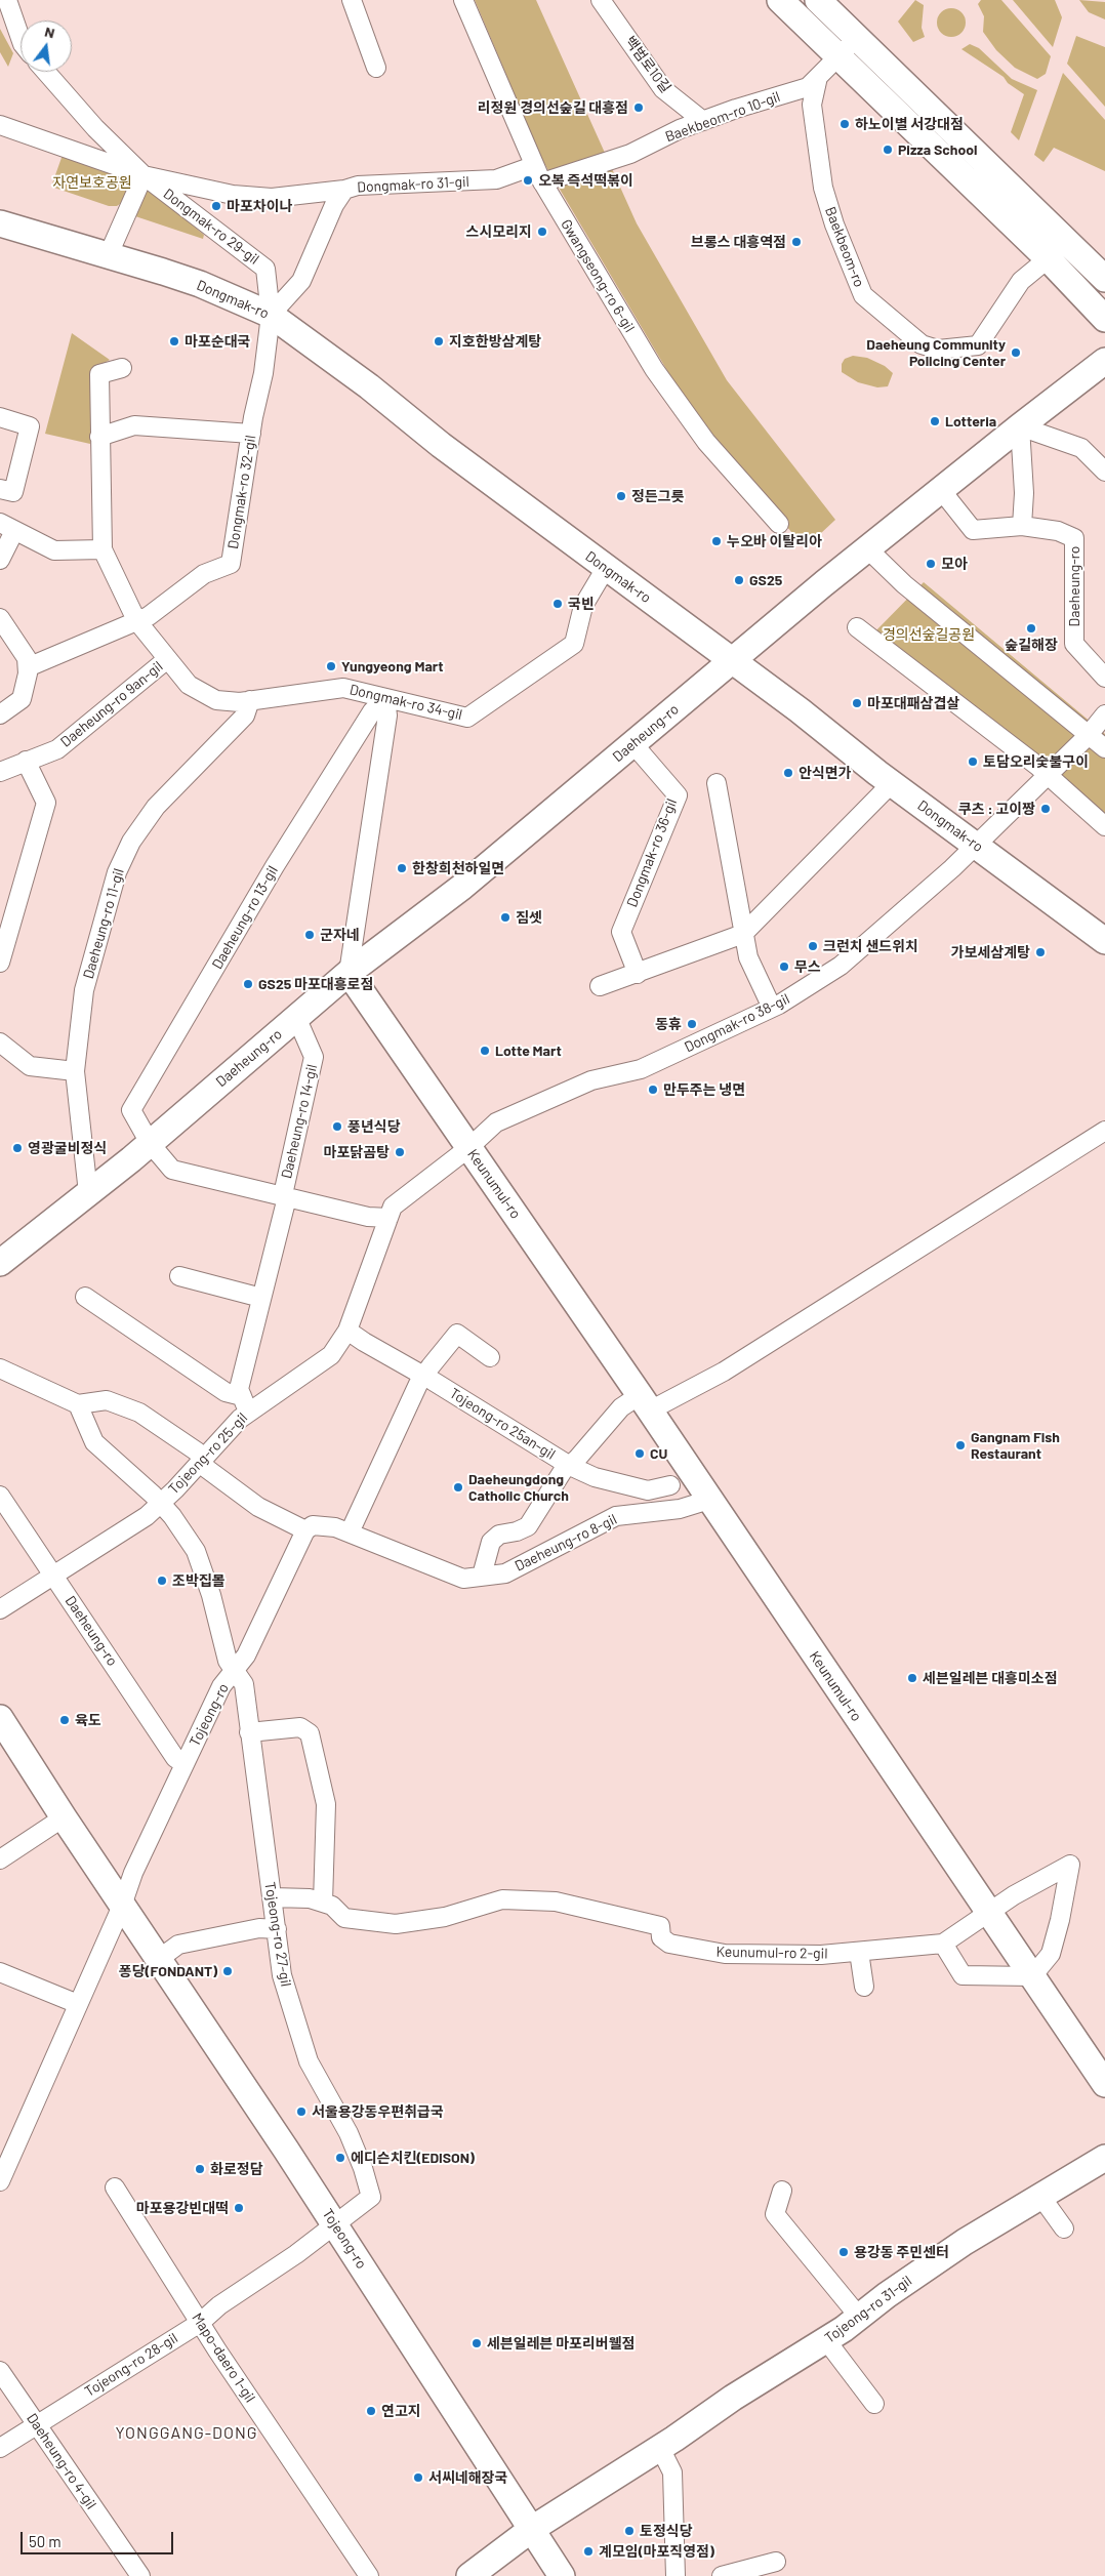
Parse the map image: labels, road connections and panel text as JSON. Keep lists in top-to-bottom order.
{
  "streets": {
    "main road": [
      "Dongmak-ro",
      "Daeheung-ro",
      "Keunumul-ro",
      "Tojeong-ro",
      "Tojeong-ro 31-gil"
    ],
    "street": [
      "백범로10길",
      "Baekbeom-ro 10-gil",
      "Dongmak-ro 31-gil",
      "Dongmak-ro 29-gil",
      "Baekbeom-ro",
      "Gwangseong-ro 6-gil",
      "Dongmak-ro 32-gil",
      "Dongmak-ro 34-gil",
      "Daeheung-ro 9an-gil",
      "Dongmak-ro 36-gil",
      "Daeheung-ro 13-gil",
      "Daeheung-ro 11-gil",
      "Dongmak-ro 38-gil",
      "Daeheung-ro 14-gil",
      "Tojeong-ro 25an-gil",
      "Tojeong-ro 25-gil",
      "Daeheung-ro 8-gil",
      "Tojeong-ro 27-gil",
      "Keunumul-ro 2-gil",
      "Mapo-daero 1-gil",
      "Tojeong-ro 28-gil",
      "Daeheung-ro 4-gil"
    ]
  },
  "crossings": [
    ["백범로10길", "Baekbeom-ro 10-gil"],
    ["Baekbeom-ro 10-gil", "Baekbeom-ro"],
    ["Baekbeom-ro 10-gil", "Gwangseong-ro 6-gil"],
    ["Dongmak-ro 31-gil", "Dongmak-ro 29-gil"],
    ["Dongmak-ro 31-gil", "Gwangseong-ro 6-gil"],
    ["Dongmak-ro 31-gil", "Dongmak-ro"],
    ["Dongmak-ro 31-gil", "Dongmak-ro 32-gil"],
    ["Dongmak-ro 29-gil", "Dongmak-ro"],
    ["Dongmak-ro 29-gil", "Dongmak-ro 32-gil"],
    ["Dongmak-ro", "Dongmak-ro 32-gil"],
    ["Dongmak-ro", "Daeheung-ro"],
    ["Dongmak-ro", "Dongmak-ro 34-gil"],
    ["Dongmak-ro", "Dongmak-ro 38-gil"],
    ["Dongmak-ro 32-gil", "Dongmak-ro 34-gil"],
    ["Daeheung-ro", "Dongmak-ro 36-gil"],
    ["Daeheung-ro", "Daeheung-ro 13-gil"],
    ["Daeheung-ro", "Daeheung-ro 11-gil"],
    ["Daeheung-ro", "Daeheung-ro 14-gil"],
    ["Daeheung-ro", "Keunumul-ro"],
    ["Daeheung-ro", "Tojeong-ro 25-gil"],
    ["Daeheung-ro", "Tojeong-ro"],
    ["Dongmak-ro 34-gil", "Daeheung-ro 9an-gil"],
    ["Dongmak-ro 34-gil", "Daeheung-ro 13-gil"],
    ["Dongmak-ro 34-gil", "Daeheung-ro 11-gil"],
    ["Dongmak-ro 38-gil", "Keunumul-ro"],
    ["Dongmak-ro 38-gil", "Tojeong-ro 25-gil"],
    ["Daeheung-ro 14-gil", "Tojeong-ro 25-gil"],
    ["Keunumul-ro", "Tojeong-ro 25-gil"],
    ["Keunumul-ro", "Daeheung-ro 8-gil"],
    ["Tojeong-ro 25an-gil", "Tojeong-ro 25-gil"],
    ["Tojeong-ro 25-gil", "Tojeong-ro 27-gil"],
    ["Daeheung-ro 8-gil", "Tojeong-ro"],
    ["Tojeong-ro", "Tojeong-ro 27-gil"],
    ["Tojeong-ro", "Tojeong-ro 31-gil"],
    ["Tojeong-ro", "Tojeong-ro 28-gil"],
    ["Tojeong-ro 27-gil", "Keunumul-ro 2-gil"],
    ["Tojeong-ro 27-gil", "Tojeong-ro 28-gil"],
    ["Mapo-daero 1-gil", "Tojeong-ro 28-gil"],
    ["Tojeong-ro 28-gil", "Daeheung-ro 4-gil"]
  ],
  "districts": ["YONGGANG-DONG"],
  "parks": ["자연보호공원", "경의선숲길공원"],
  "places": [
    "리정원 경의선숲길 대흥점",
    "하노이별 서강대점",
    "Pizza School",
    "오복 즉석떡볶이",
    "마포차이나",
    "스시모리지",
    "브롱스 대흥역점",
    "마포순대국",
    "지호한방삼계탕",
    "Daeheung Community Policing Center",
    "Lotteria",
    "정든그릇",
    "누오바 이탈리아",
    "모아",
    "GS25",
    "국빈",
    "숲길해장",
    "Yungyeong Mart",
    "마포대패삼겹살",
    "토담오리숯불구이",
    "안식면가",
    "쿠츠 : 고이짱",
    "한창희천하일면",
    "짐셋",
    "군자네",
    "크런치 샌드위치",
    "가보세삼계탕",
    "무스",
    "GS25 마포대흥로점",
    "동휴",
    "Lotte Mart",
    "만두주는 냉면",
    "풍년식당",
    "영광굴비정식",
    "마포닭곰탕",
    "Gangnam Fish Restaurant",
    "CU",
    "Daeheungdong Catholic Church",
    "조박집몰",
    "세븐일레븐 대흥미소점",
    "육도",
    "퐁당(FONDANT)",
    "서울용강동우편취급국",
    "에디슨치킨(EDISON)",
    "화로정담",
    "마포용강빈대떡",
    "용강동 주민센터",
    "세븐일레븐 마포리버웰점",
    "연고지",
    "서씨네해장국",
    "토정식당",
    "계모임(마포직영점)"
  ],
  "scale_bar": "50 m",
  "north": "top"
}
